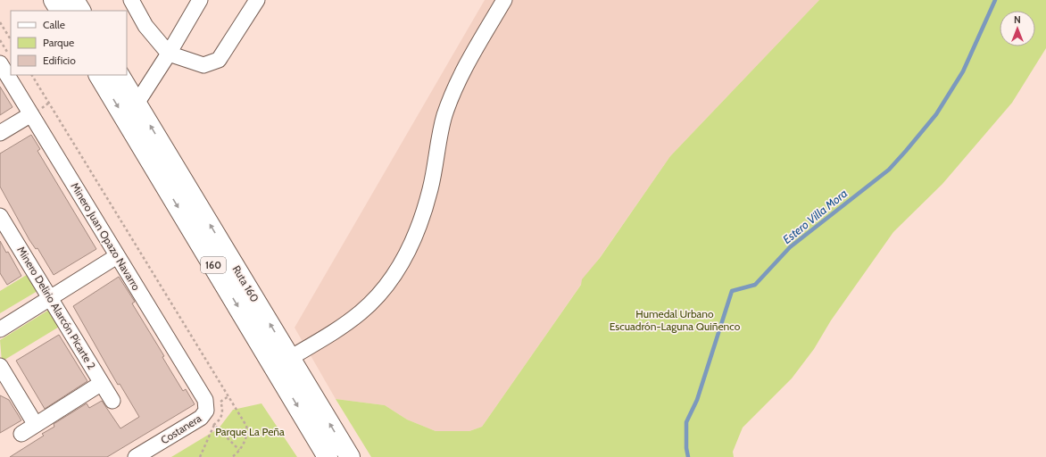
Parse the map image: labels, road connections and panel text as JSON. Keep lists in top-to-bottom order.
{
  "streets": {
    "highway": ["160", "Ruta 160"],
    "street": ["Minero Juan Opazo Navarro", "Minero Delirio Alarcón Picarte 2", "Costanera"]
  },
  "crossings": [
    ["Minero Juan Opazo Navarro", "Costanera"]
  ],
  "water": ["Estero Villa Mora"],
  "parks": ["Humedal Urbano Escuadrón-Laguna Quiñenco", "Parque La Peña"],
  "legend": ["Calle", "Parque", "Edificio"],
  "north": "top"
}
